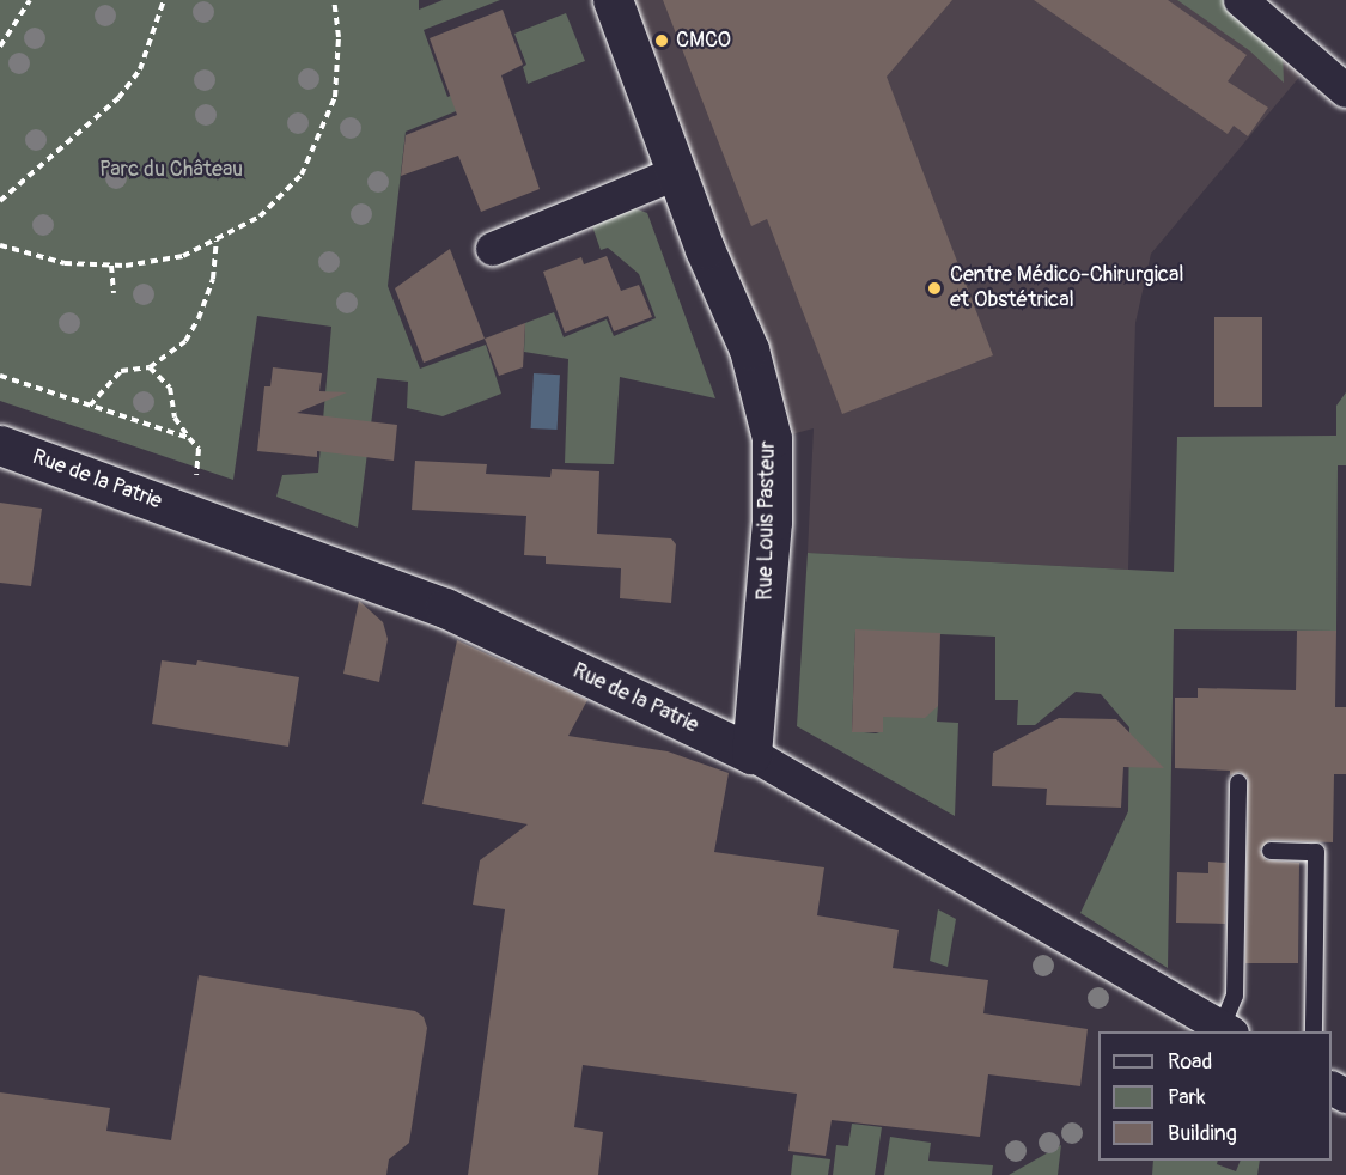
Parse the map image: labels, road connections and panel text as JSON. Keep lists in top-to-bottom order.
{
  "streets": {
    "street": ["Rue de la Patrie", "Rue Louis Pasteur"]
  },
  "crossings": [
    ["Rue de la Patrie", "Rue Louis Pasteur"]
  ],
  "parks": ["Parc du Château"],
  "places": ["CMCO", "Centre Médico-Chirurgical et Obstétrical"],
  "legend": ["Road", "Park", "Building"]
}
